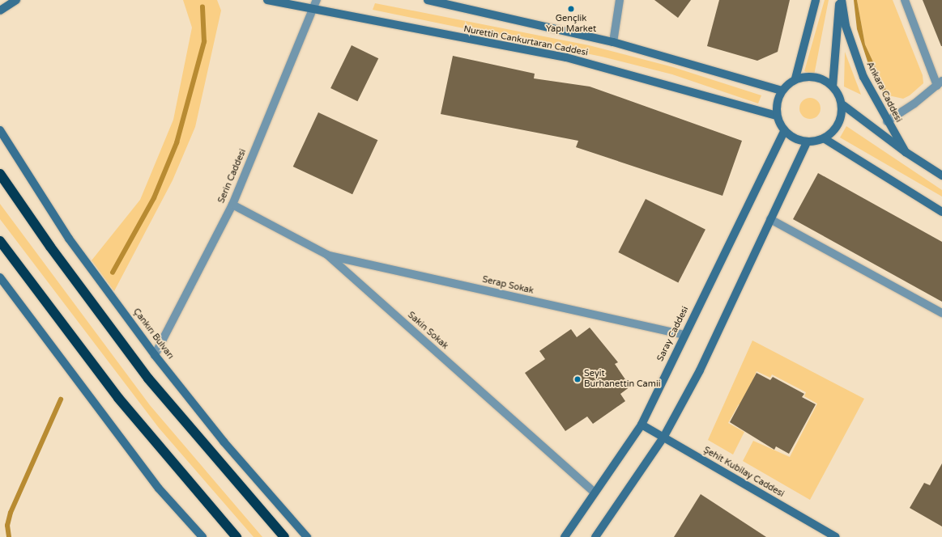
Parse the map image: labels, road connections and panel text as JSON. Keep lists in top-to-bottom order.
{
  "streets": {
    "street": [
      "Nurettin Cankurtaran Caddesi",
      "Ankara Caddesi",
      "Serin Caddesi",
      "Serap Sokak",
      "Sakin Sokak",
      "Çankırı Bulvarı",
      "Saray Caddesi",
      "Şehit Kubilay Caddesi"
    ]
  },
  "crossings": [
    ["Nurettin Cankurtaran Caddesi", "Ankara Caddesi"],
    ["Nurettin Cankurtaran Caddesi", "Serin Caddesi"],
    ["Nurettin Cankurtaran Caddesi", "Saray Caddesi"],
    ["Ankara Caddesi", "Saray Caddesi"],
    ["Serin Caddesi", "Sakin Sokak"],
    ["Serin Caddesi", "Çankırı Bulvarı"],
    ["Serap Sokak", "Sakin Sokak"],
    ["Serap Sokak", "Saray Caddesi"],
    ["Sakin Sokak", "Saray Caddesi"],
    ["Saray Caddesi", "Şehit Kubilay Caddesi"]
  ],
  "places": ["Gençlik Yapı Market", "Seyit Burhanettin Camii"]
}
